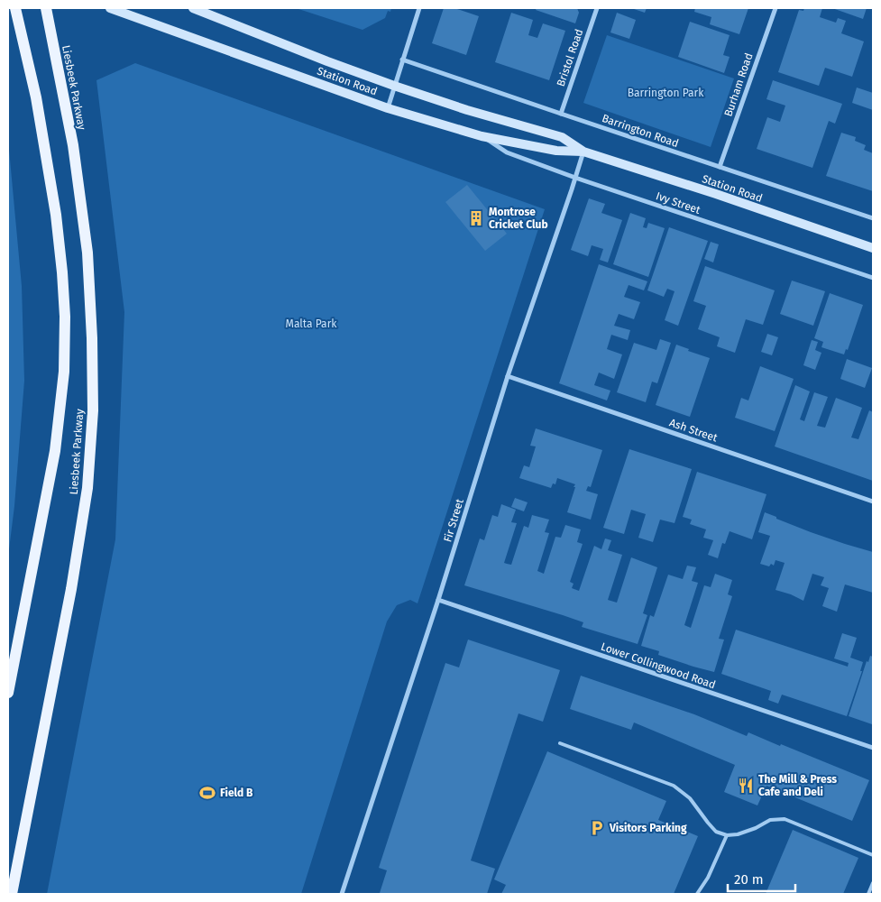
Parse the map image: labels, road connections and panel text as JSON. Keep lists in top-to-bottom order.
{
  "streets": {
    "main road": ["Station Road", "Liesbeek Parkway"],
    "street": [
      "Bristol Road",
      "Burham Road",
      "Barrington Road",
      "Ivy Street",
      "Ash Street",
      "Fir Street",
      "Lower Collingwood Road"
    ]
  },
  "crossings": [
    ["Bristol Road", "Barrington Road"],
    ["Station Road", "Ivy Street"],
    ["Station Road", "Fir Street"],
    ["Burham Road", "Barrington Road"],
    ["Ivy Street", "Fir Street"],
    ["Ash Street", "Fir Street"],
    ["Fir Street", "Lower Collingwood Road"]
  ],
  "parks": ["Barrington Park", "Malta Park"],
  "places": {
    "building": ["Montrose Cricket Club"],
    "restaurant": ["The Mill & Press Cafe and Deli"],
    "sports": ["Field B"],
    "parking": ["Visitors Parking"]
  },
  "scale_bar": "20 m"
}
